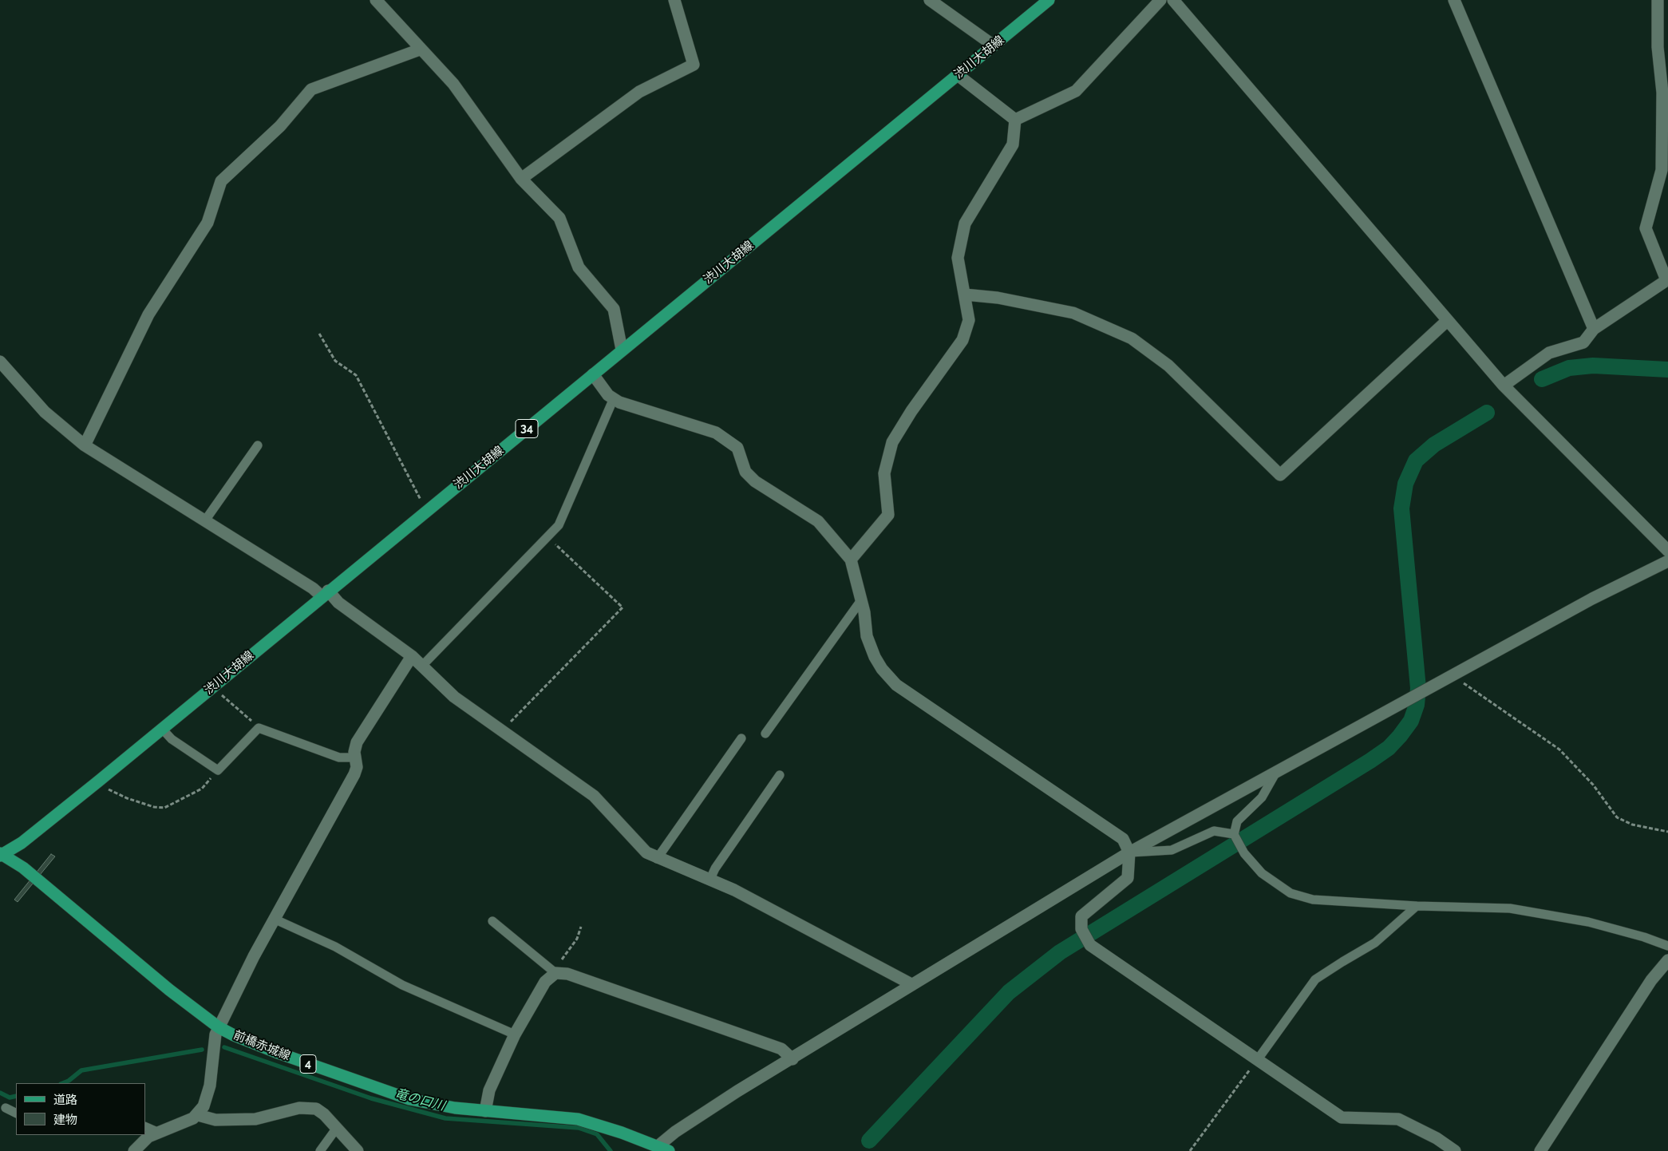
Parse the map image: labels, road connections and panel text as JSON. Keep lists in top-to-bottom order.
{
  "streets": {
    "main road": [
      "渋川大胡線",
      "34",
      "前橋赤城線",
      "4"
    ]
  },
  "crossings": [
    ["渋川大胡線", "前橋赤城線"]
  ],
  "water": ["竜の口川"],
  "legend": ["道路", "建物"]
}
